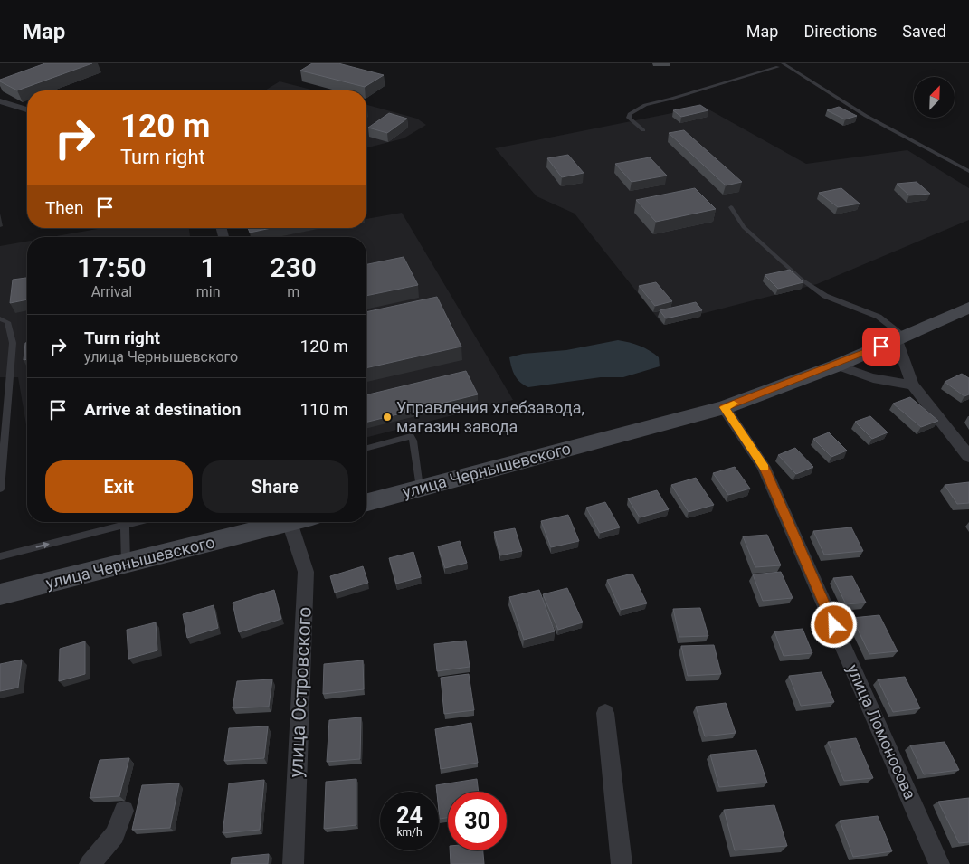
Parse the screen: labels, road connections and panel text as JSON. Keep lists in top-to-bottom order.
{
  "streets": {
    "main road": ["улица Чернышевского"],
    "street": ["улица Островского", "улица Ломоносова"]
  },
  "crossings": [
    ["улица Чернышевского", "улица Ломоносова"]
  ],
  "places": ["Управления хлебзавода, магазин завода"],
  "north": "top right",
  "page": {
    "header": "Map",
    "nav": ["Map", "Directions", "Saved"],
    "turn": ["120 m", "Turn right"],
    "then": "Then",
    "eta": [
      "17:50",
      "Arrival",
      "1",
      "min",
      "230",
      "m"
    ],
    "list": [
      {
        "name": "Turn right",
        "note": "улица Чернышевского",
        "value": "120 m"
      },
      {
        "name": "Arrive at destination",
        "value": "110 m"
      }
    ],
    "buttons": ["Exit", "Share"],
    "speed": "24 km/h",
    "limit": "30"
  }
}
